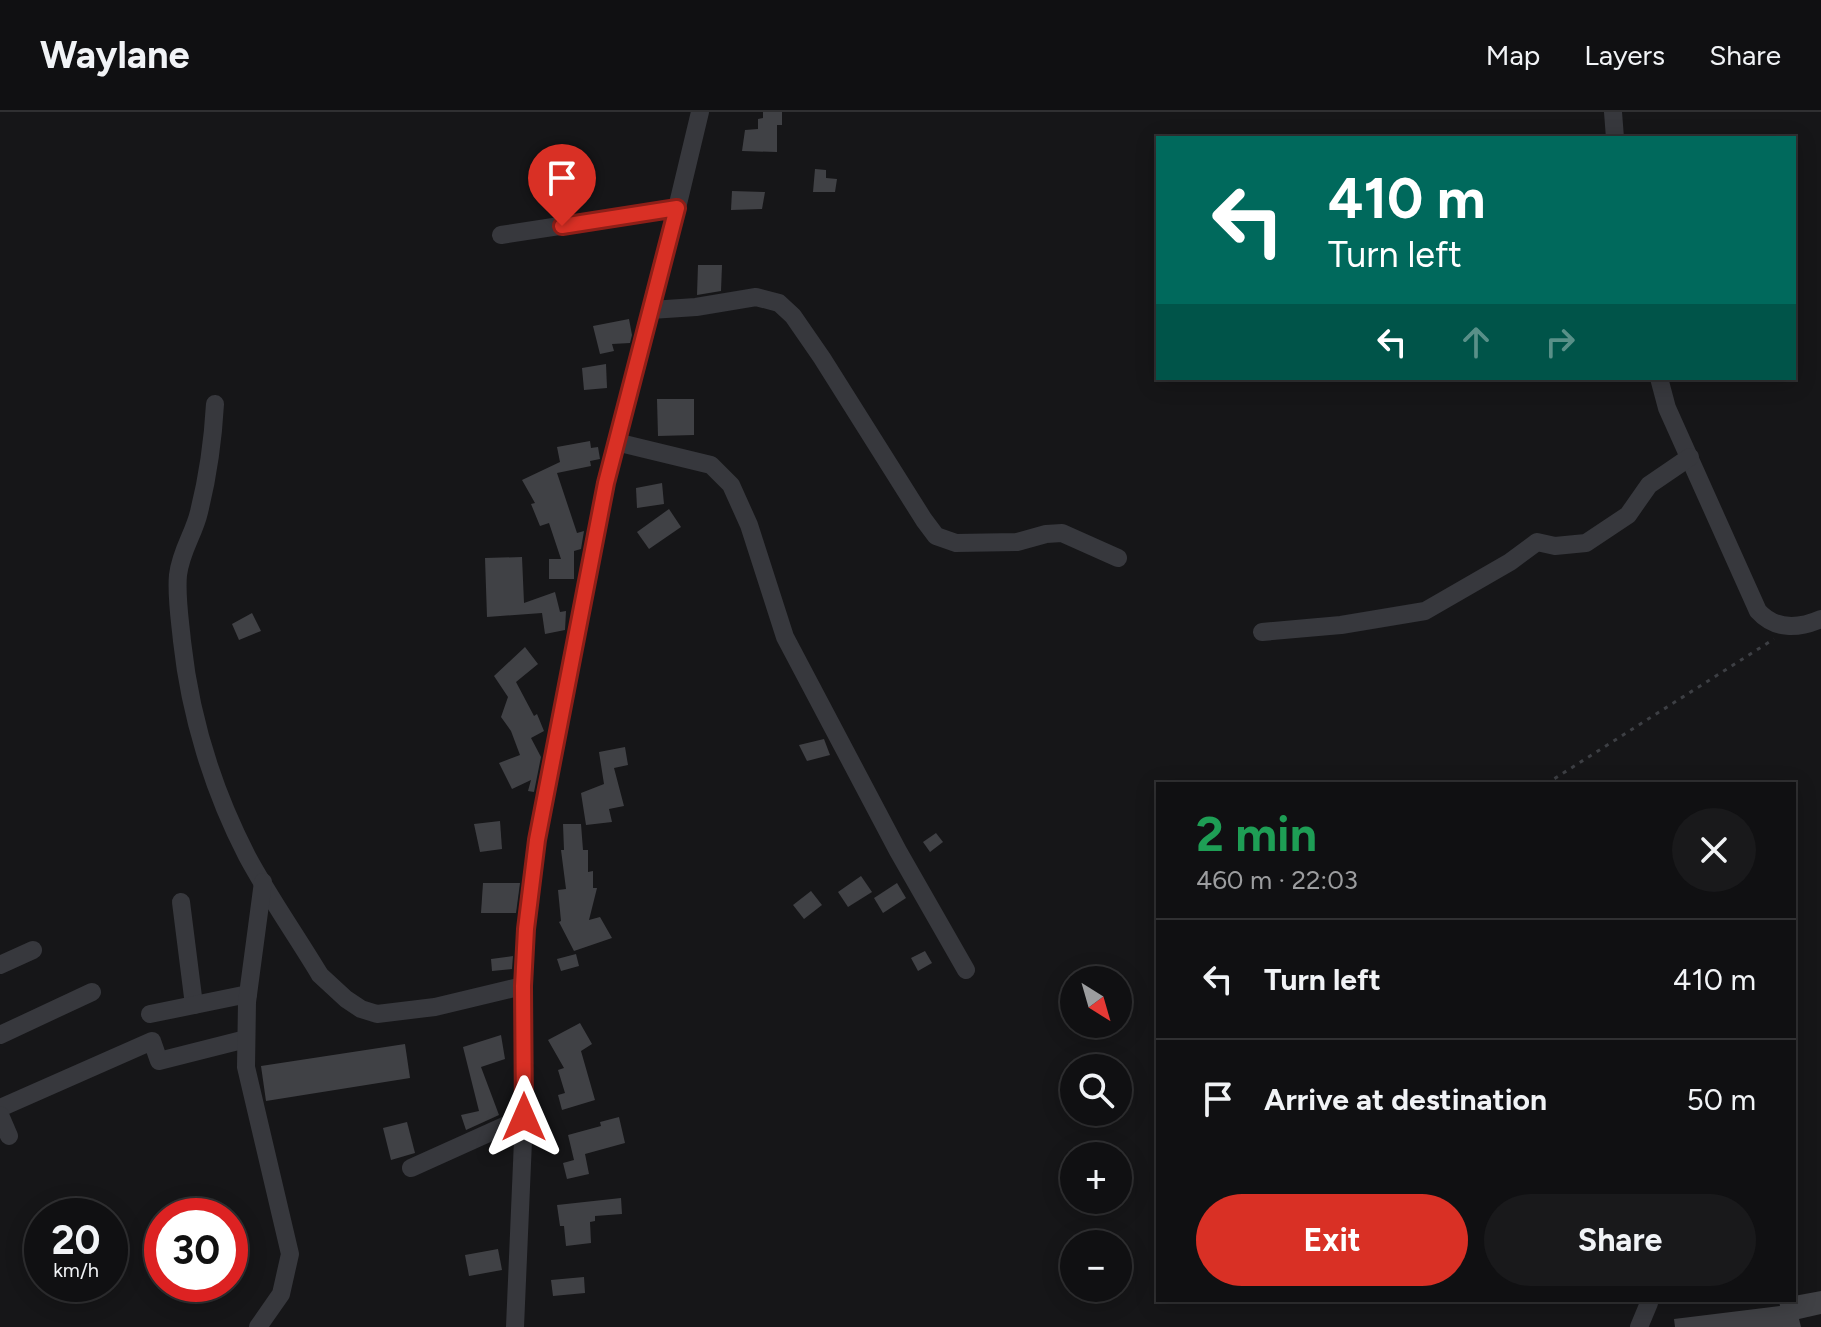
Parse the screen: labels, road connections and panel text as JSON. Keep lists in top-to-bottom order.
{
  "north": "bottom right",
  "page": {
    "header": "Waylane",
    "nav": ["Map", "Layers", "Share"],
    "turn": ["410 m", "Turn left"],
    "heading": ["2 min", "460 m · 22:03"],
    "list": [
      {
        "name": "Turn left",
        "value": "410 m"
      },
      {
        "name": "Arrive at destination",
        "value": "50 m"
      }
    ],
    "map_buttons": ["+", "−"],
    "buttons": ["Exit", "Share"],
    "speed": "20 km/h",
    "limit": "30"
  }
}
